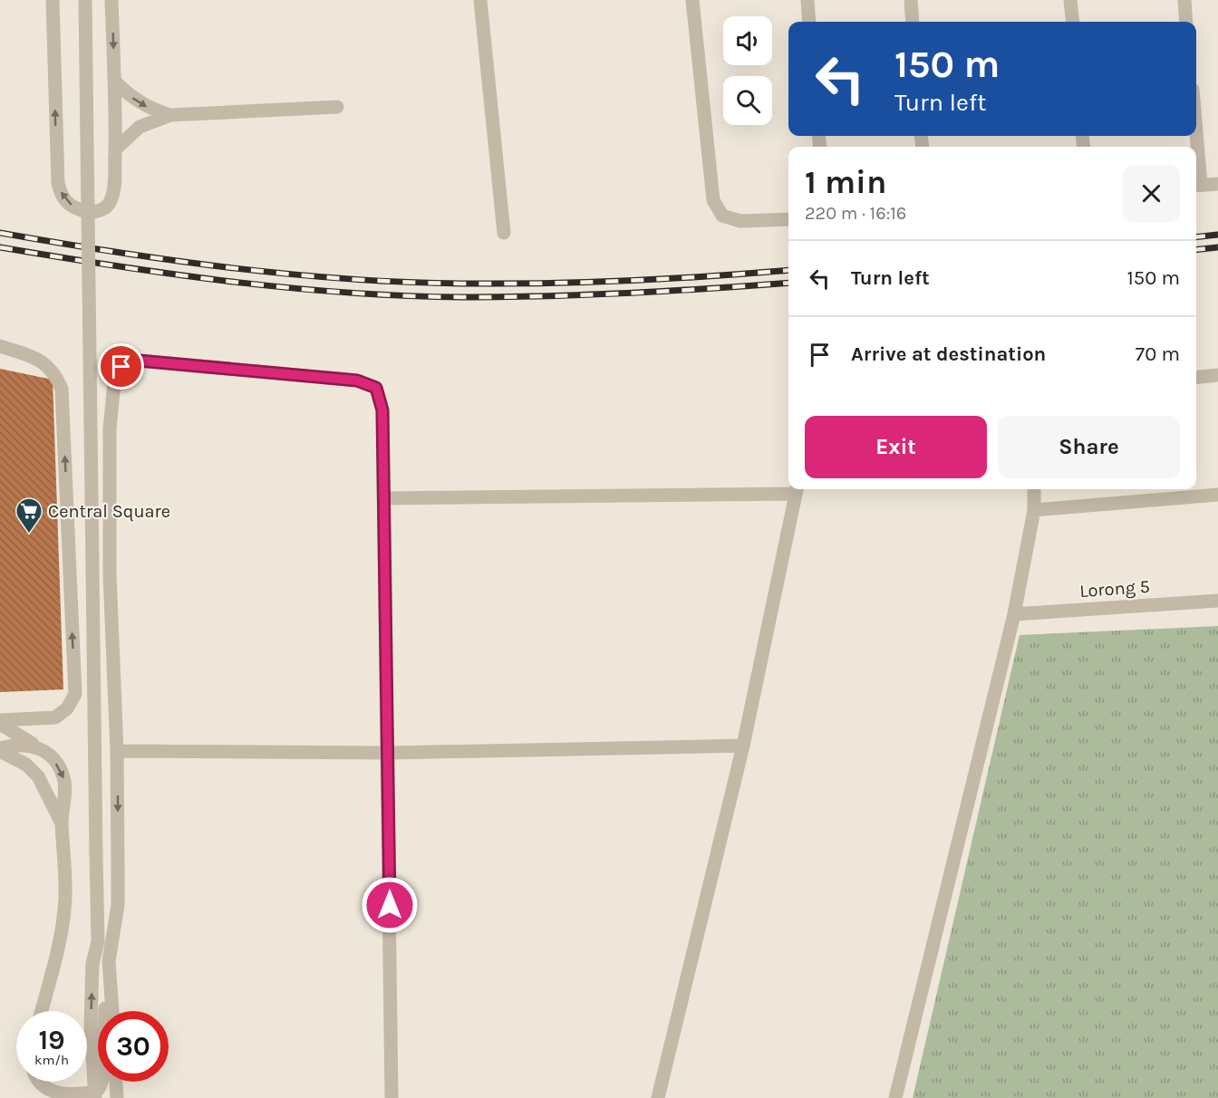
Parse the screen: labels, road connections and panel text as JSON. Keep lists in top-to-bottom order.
{
  "streets": {
    "street": ["Lorong 5"]
  },
  "places": {
    "supermarket": ["Central Square"]
  },
  "page": {
    "turn": ["150 m", "Turn left"],
    "heading": ["1 min", "220 m · 16:16"],
    "list": [
      {
        "name": "Turn left",
        "value": "150 m"
      },
      {
        "name": "Arrive at destination",
        "value": "70 m"
      }
    ],
    "buttons": ["Exit", "Share"],
    "speed": "19 km/h",
    "limit": "30"
  }
}
